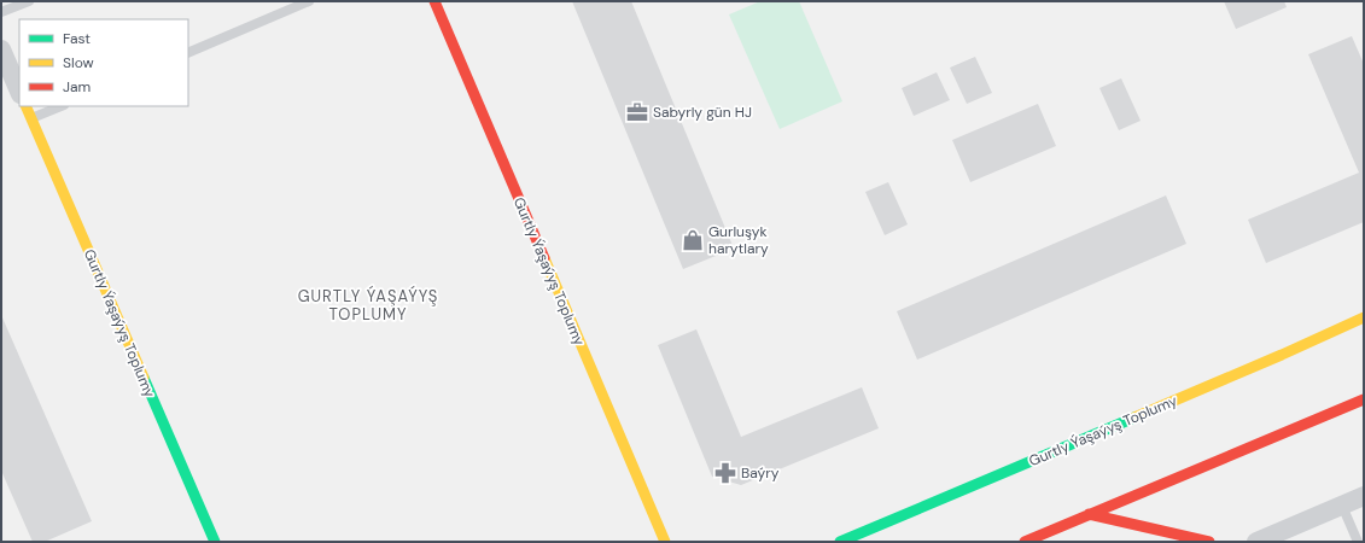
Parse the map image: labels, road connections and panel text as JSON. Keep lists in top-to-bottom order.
{
  "streets": {
    "street": ["Gurtly Ýaşaýyş Toplumy"]
  },
  "districts": ["GURTLY ÝAŞAÝYŞ TOPLUMY"],
  "places": {
    "office": ["Sabyrly gün HJ"],
    "shop": ["Gurluşyk harytlary"],
    "pharmacy": ["Baýry"]
  },
  "legend": ["Fast", "Slow", "Jam"]
}
